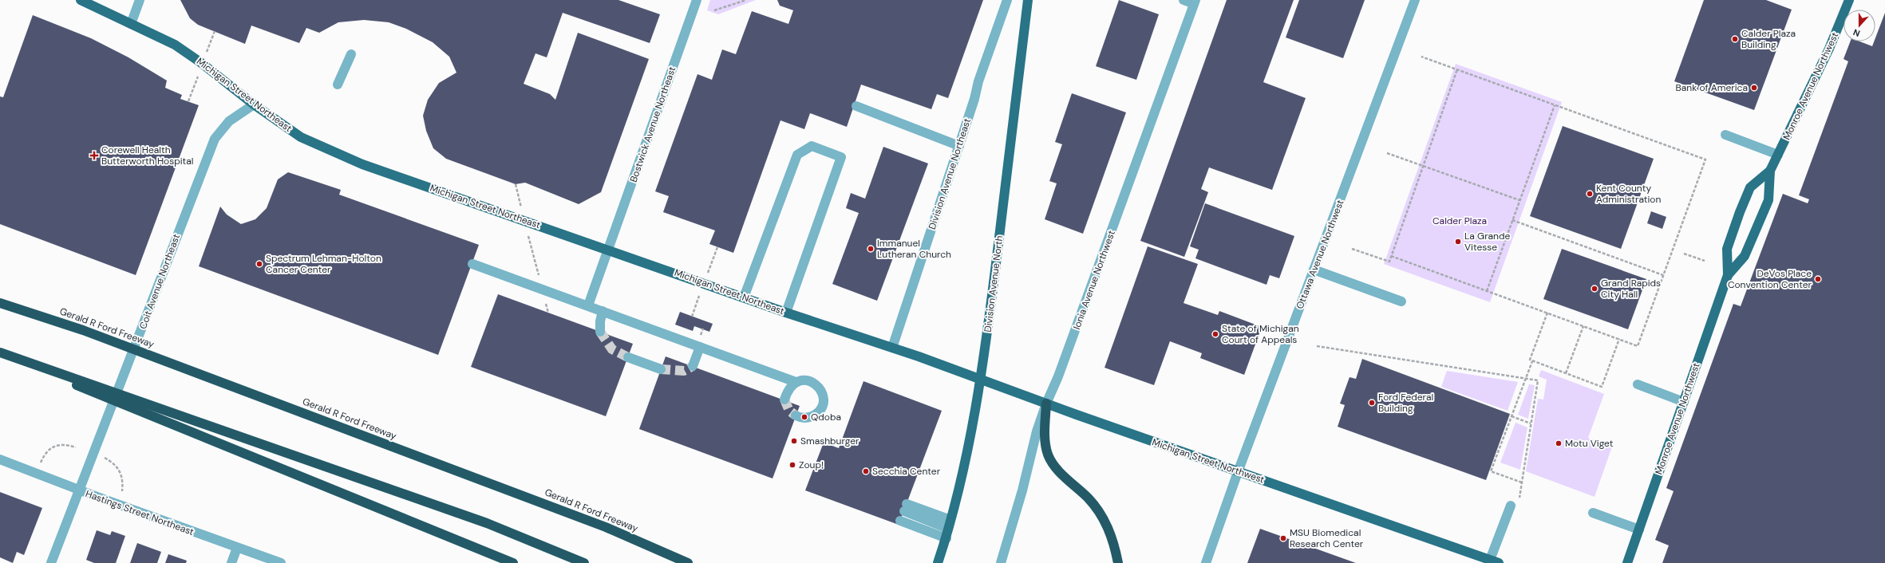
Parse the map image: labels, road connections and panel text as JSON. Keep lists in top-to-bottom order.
{
  "streets": {
    "highway": ["Gerald R Ford Freeway"],
    "main road": [
      "Monroe Avenue Northwest",
      "Michigan Street Northeast",
      "Division Avenue North",
      "Michigan Street Northwest"
    ],
    "street": [
      "Bostwick Avenue Northeast",
      "Division Avenue Northeast",
      "Ottawa Avenue Northwest",
      "Ionia Avenue Northwest",
      "Coit Avenue Northeast",
      "Hastings Street Northeast"
    ]
  },
  "crossings": [
    ["Michigan Street Northeast", "Bostwick Avenue Northeast"],
    ["Michigan Street Northeast", "Division Avenue Northeast"],
    ["Michigan Street Northeast", "Coit Avenue Northeast"],
    ["Michigan Street Northeast", "Michigan Street Northwest"],
    ["Ottawa Avenue Northwest", "Michigan Street Northwest"],
    ["Ionia Avenue Northwest", "Michigan Street Northwest"],
    ["Coit Avenue Northeast", "Hastings Street Northeast"]
  ],
  "parks": ["Calder Plaza"],
  "places": {
    "other": [
      "Calder Plaza Building",
      "Bank of America",
      "Kent County Administration",
      "La Grande Vitesse",
      "Immanuel Lutheran Church",
      "Spectrum Lehman-Holton Cancer Center",
      "DeVos Place Convention Center",
      "Grand Rapids City Hall",
      "State of Michigan Court of Appeals",
      "Ford Federal Building",
      "Qdoba",
      "Smashburger",
      "Motu Viget",
      "Zoup!",
      "Secchia Center",
      "MSU Biomedical Research Center"
    ],
    "health": ["Corewell Health Butterworth Hospital"]
  },
  "north": "bottom"
}
